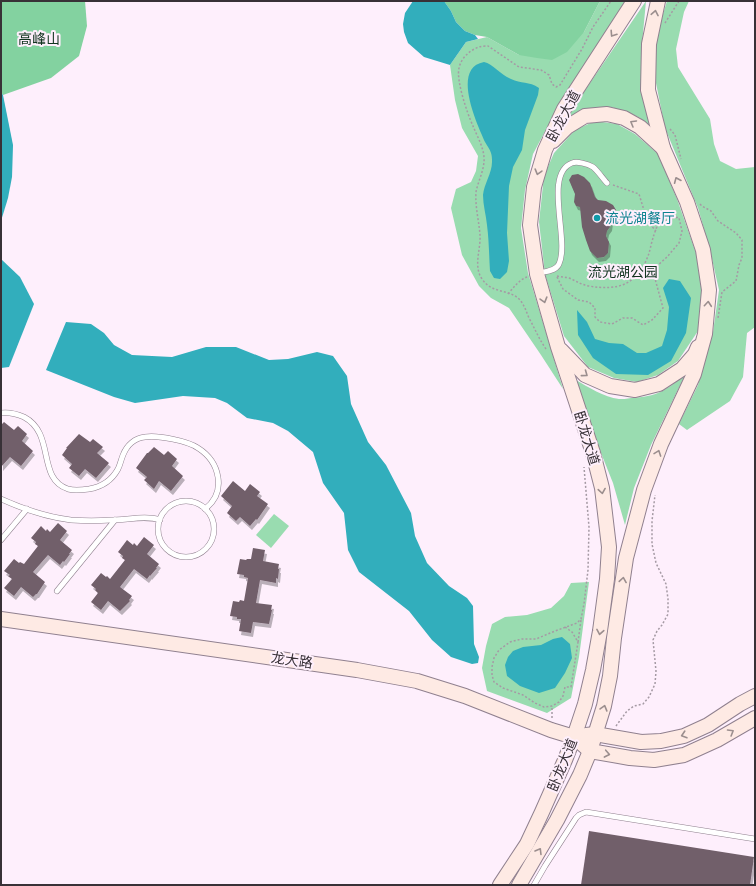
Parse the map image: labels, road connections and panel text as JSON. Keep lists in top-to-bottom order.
{
  "streets": {
    "main road": ["卧龙大道", "龙大路"]
  },
  "crossings": [
    ["卧龙大道", "龙大路"]
  ],
  "parks": ["高峰山", "流光湖公园"],
  "places": ["流光湖餐厅"]
}
